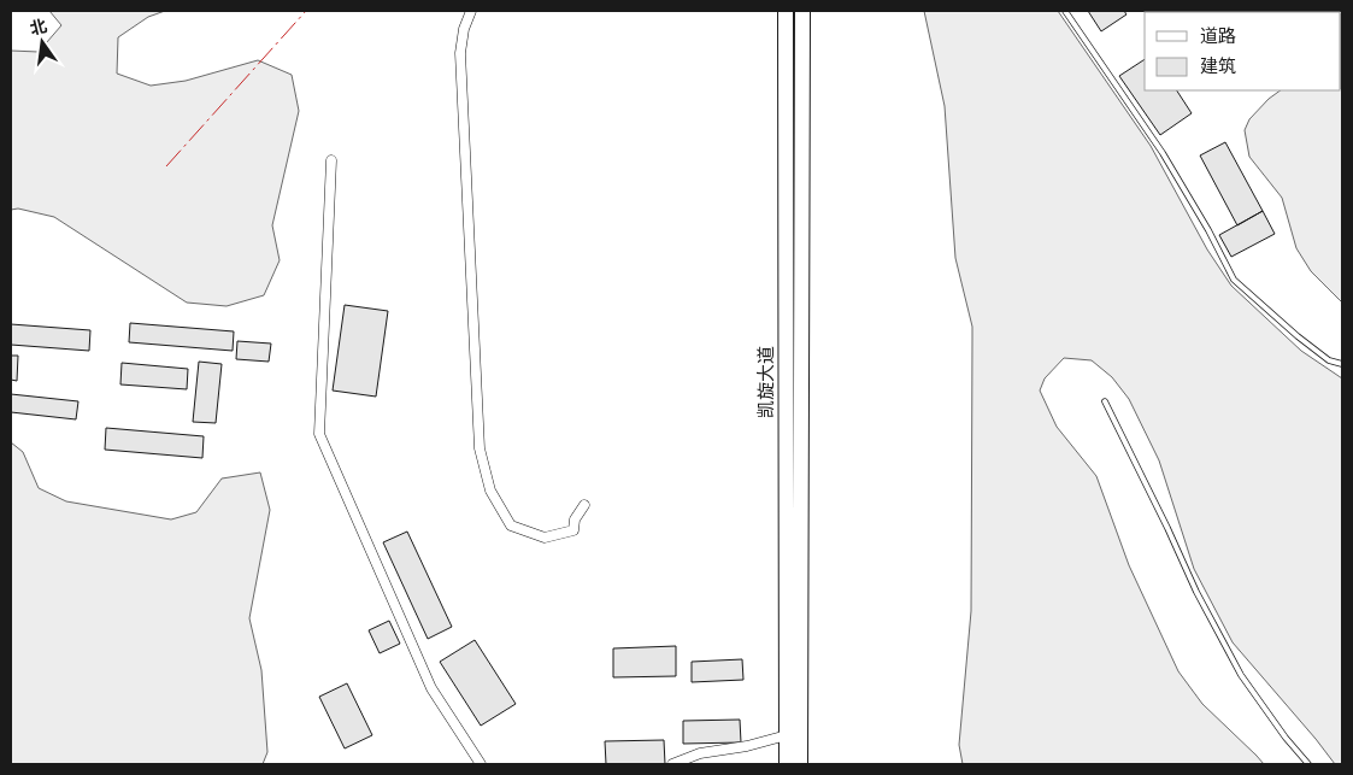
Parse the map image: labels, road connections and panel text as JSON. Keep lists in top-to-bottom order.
{
  "streets": {
    "main road": ["凯旋大道"]
  },
  "legend": ["道路", "建筑"],
  "north": "top"
}
